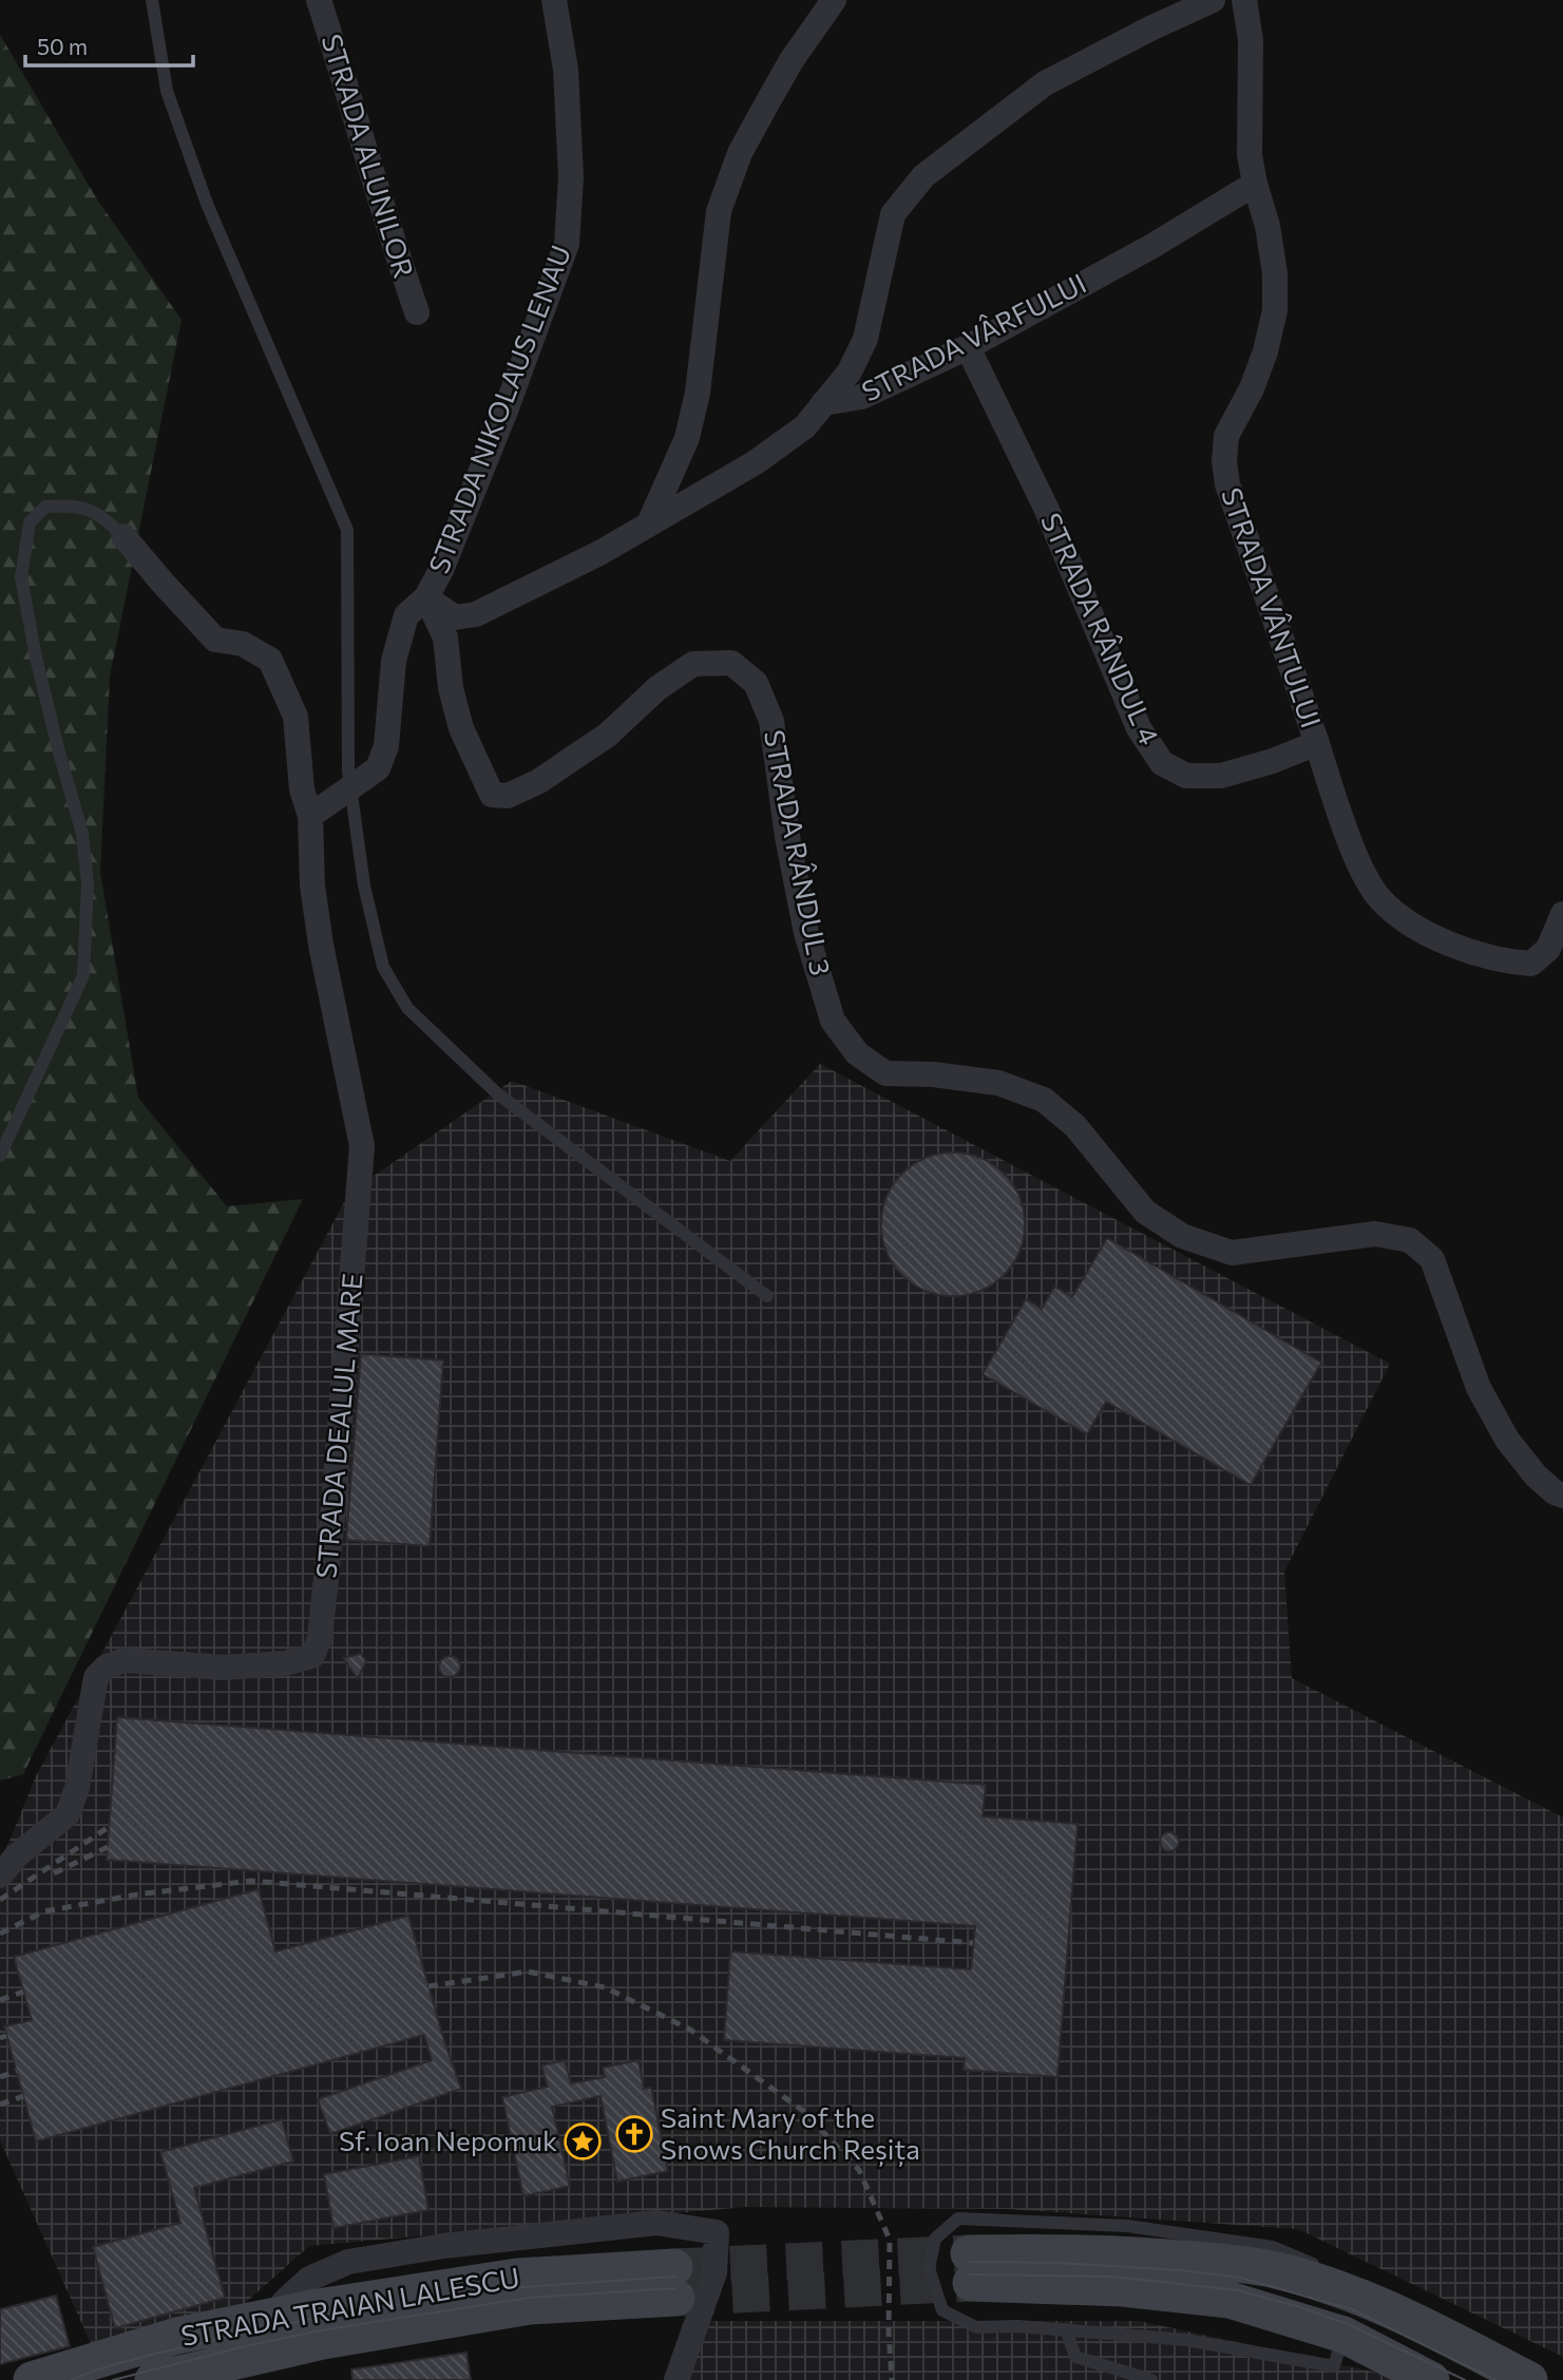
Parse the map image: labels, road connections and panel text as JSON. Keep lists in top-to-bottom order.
{
  "streets": {
    "main road": ["STRADA TRAIAN LALESCU"],
    "street": [
      "STRADA ALUNILOR",
      "STRADA VÂRFULUI",
      "STRADA NIKOLAUS LENAU",
      "STRADA VÂNTULUI",
      "STRADA RÂNDUL 4",
      "STRADA RÂNDUL 3",
      "STRADA DEALUL MARE"
    ]
  },
  "crossings": [
    ["STRADA VÂRFULUI", "STRADA NIKOLAUS LENAU"],
    ["STRADA VÂRFULUI", "STRADA VÂNTULUI"],
    ["STRADA VÂRFULUI", "STRADA RÂNDUL 4"],
    ["STRADA VÂRFULUI", "STRADA RÂNDUL 3"],
    ["STRADA NIKOLAUS LENAU", "STRADA RÂNDUL 3"],
    ["STRADA NIKOLAUS LENAU", "STRADA DEALUL MARE"],
    ["STRADA VÂNTULUI", "STRADA RÂNDUL 4"]
  ],
  "places": {
    "church": ["Saint Mary of the Snows Church Reșița"],
    "place": ["Sf. Ioan Nepomuk"]
  },
  "scale_bar": "50 m"
}
